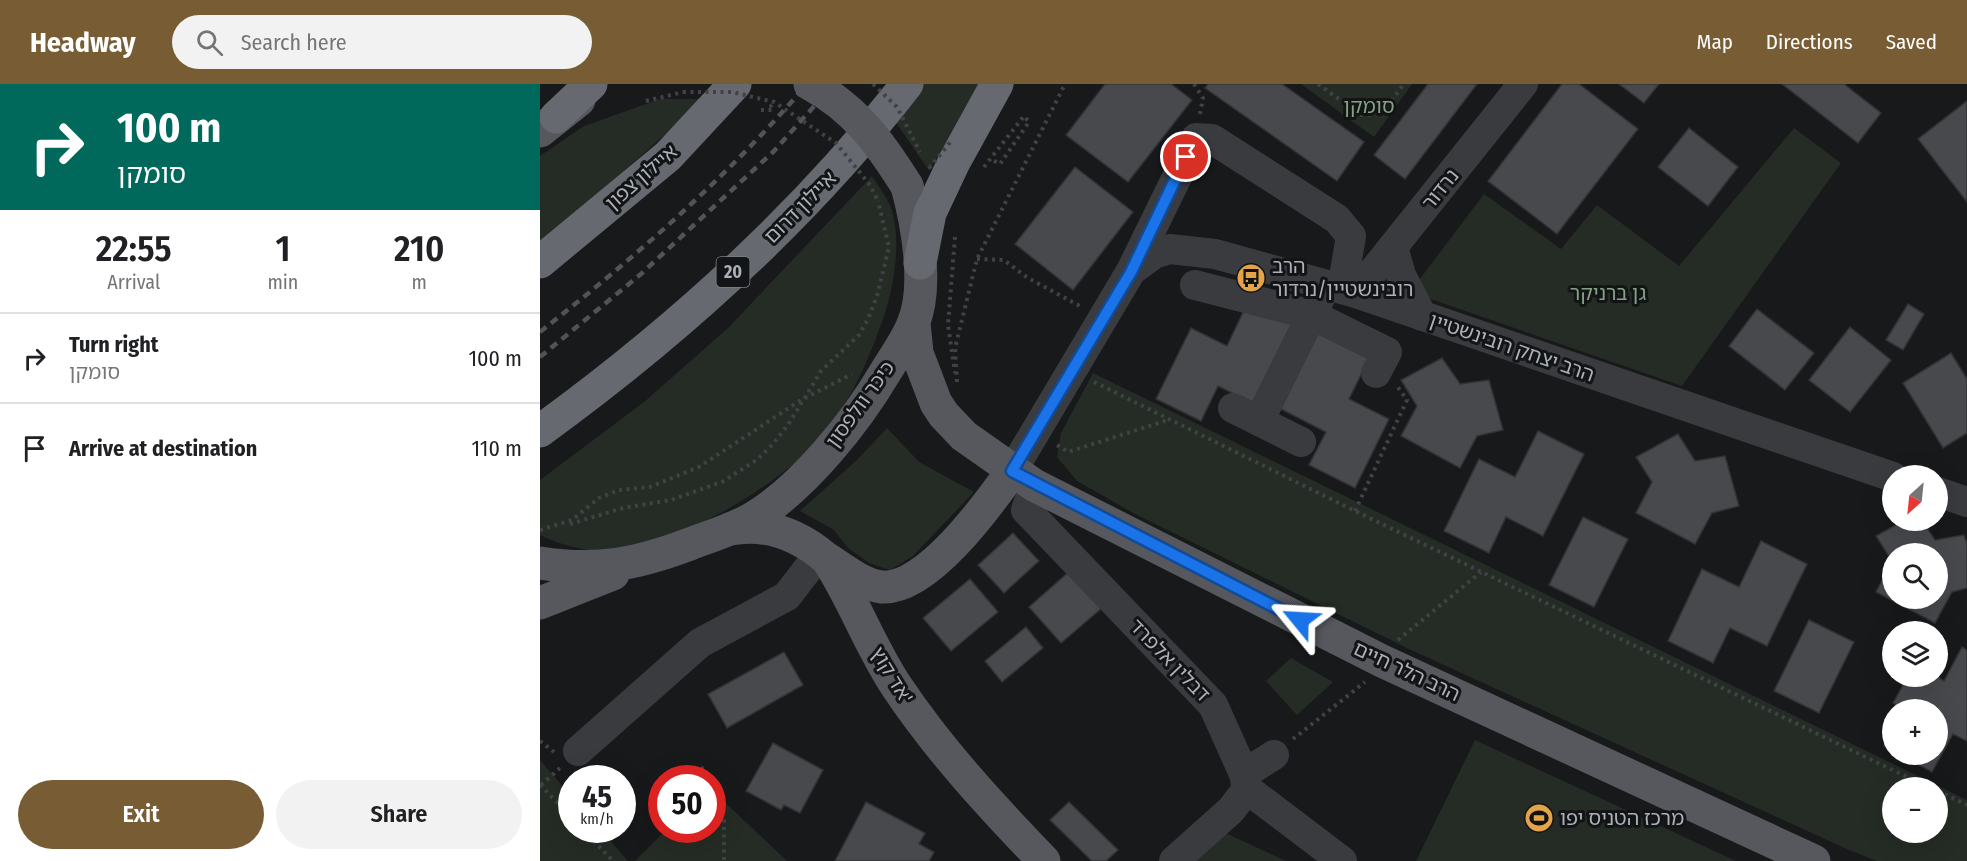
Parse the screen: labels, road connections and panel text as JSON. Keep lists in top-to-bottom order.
{
  "streets": {
    "highway": ["איילון צפון", "איילון דרום", "20"],
    "main road": ["כיכר וולפסון", "הרב הלר חיים", "אד קוץ'"],
    "street": ["נרדור", "הרב יצחק רובינשטיין", "דבלין אלפרד"]
  },
  "crossings": [
    ["נרדור", "הרב יצחק רובינשטיין"],
    ["כיכר וולפסון", "הרב הלר חיים"],
    ["כיכר וולפסון", "אד קוץ'"]
  ],
  "parks": ["סומקן", "גן ברניקר"],
  "places": {
    "bus stop": ["הרב רובינשטיין/נרדור"],
    "sports": ["מרכז הטניס יפו"]
  },
  "north": "bottom left",
  "page": {
    "header": "Headway",
    "search": "Search here",
    "nav": ["Map", "Directions", "Saved"],
    "turn": ["100 m", "סומקן"],
    "eta": [
      "22:55",
      "Arrival",
      "1",
      "min",
      "210",
      "m"
    ],
    "list": [
      {
        "name": "Turn right",
        "note": "סומקן",
        "value": "100 m"
      },
      {
        "name": "Arrive at destination",
        "value": "110 m"
      }
    ],
    "map_buttons": ["+", "−"],
    "speed": "45 km/h",
    "limit": "50",
    "buttons": ["Exit", "Share"]
  }
}
